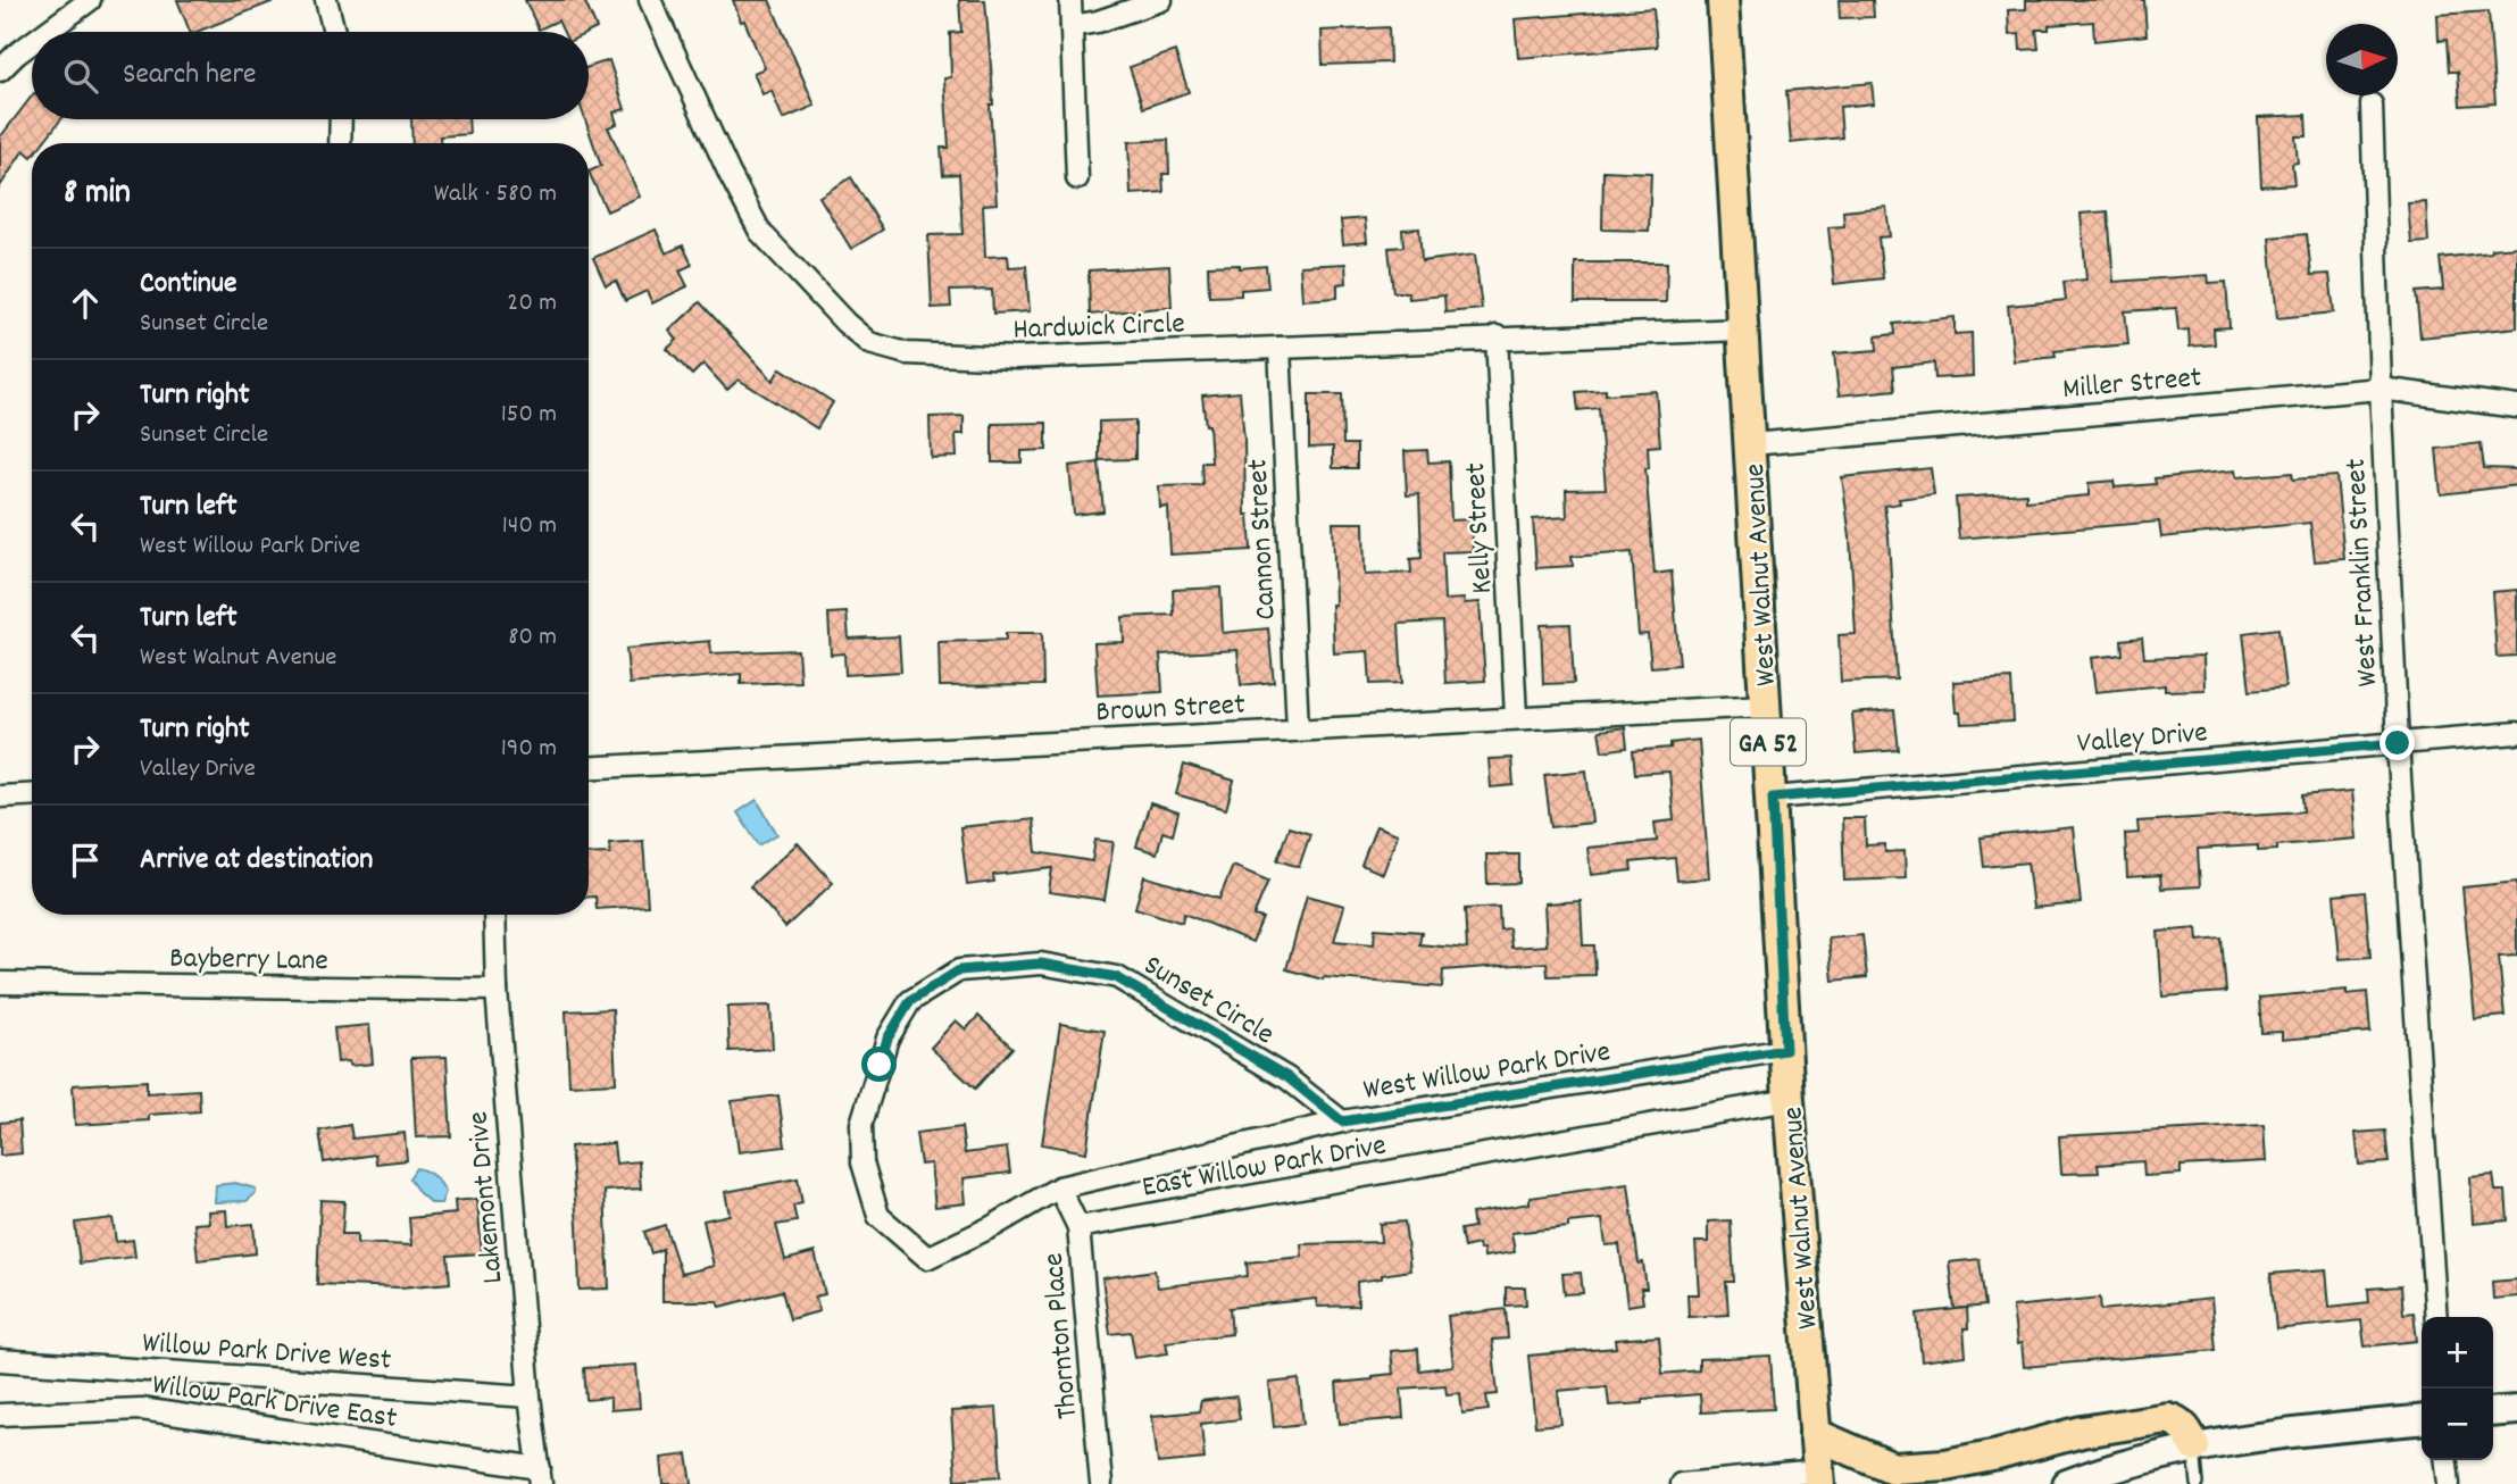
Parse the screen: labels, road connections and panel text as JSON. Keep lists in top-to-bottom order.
{
  "streets": {
    "main road": ["West Walnut Avenue", "GA 52"],
    "street": [
      "Hardwick Circle",
      "Miller Street",
      "Kelly Street",
      "Cannon Street",
      "West Franklin Street",
      "Brown Street",
      "Valley Drive",
      "Bayberry Lane",
      "Sunset Circle",
      "West Willow Park Drive",
      "East Willow Park Drive",
      "Lakemont Drive",
      "Thornton Place",
      "Willow Park Drive West",
      "Willow Park Drive East"
    ]
  },
  "crossings": [
    ["Hardwick Circle", "Kelly Street"],
    ["Hardwick Circle", "Cannon Street"],
    ["Hardwick Circle", "West Walnut Avenue"],
    ["Miller Street", "West Franklin Street"],
    ["Miller Street", "West Walnut Avenue"],
    ["Kelly Street", "Brown Street"],
    ["Cannon Street", "Brown Street"],
    ["West Franklin Street", "Valley Drive"],
    ["West Walnut Avenue", "Brown Street"],
    ["West Walnut Avenue", "Valley Drive"],
    ["West Walnut Avenue", "West Willow Park Drive"],
    ["West Walnut Avenue", "East Willow Park Drive"],
    ["Bayberry Lane", "Lakemont Drive"],
    ["Sunset Circle", "West Willow Park Drive"],
    ["Sunset Circle", "Thornton Place"],
    ["West Willow Park Drive", "Thornton Place"],
    ["East Willow Park Drive", "Thornton Place"],
    ["Lakemont Drive", "Willow Park Drive West"],
    ["Lakemont Drive", "Willow Park Drive East"]
  ],
  "north": "right",
  "page": {
    "search": "Search here",
    "heading": ["8 min", "Walk · 580 m"],
    "list": [
      ["Continue", "Sunset Circle", "20 m"],
      ["Turn right", "Sunset Circle", "150 m"],
      ["Turn left", "West Willow Park Drive", "140 m"],
      ["Turn left", "West Walnut Avenue", "80 m"],
      ["Turn right", "Valley Drive", "190 m"],
      "Arrive at destination"
    ],
    "map_buttons": ["+", "−"]
  }
}
